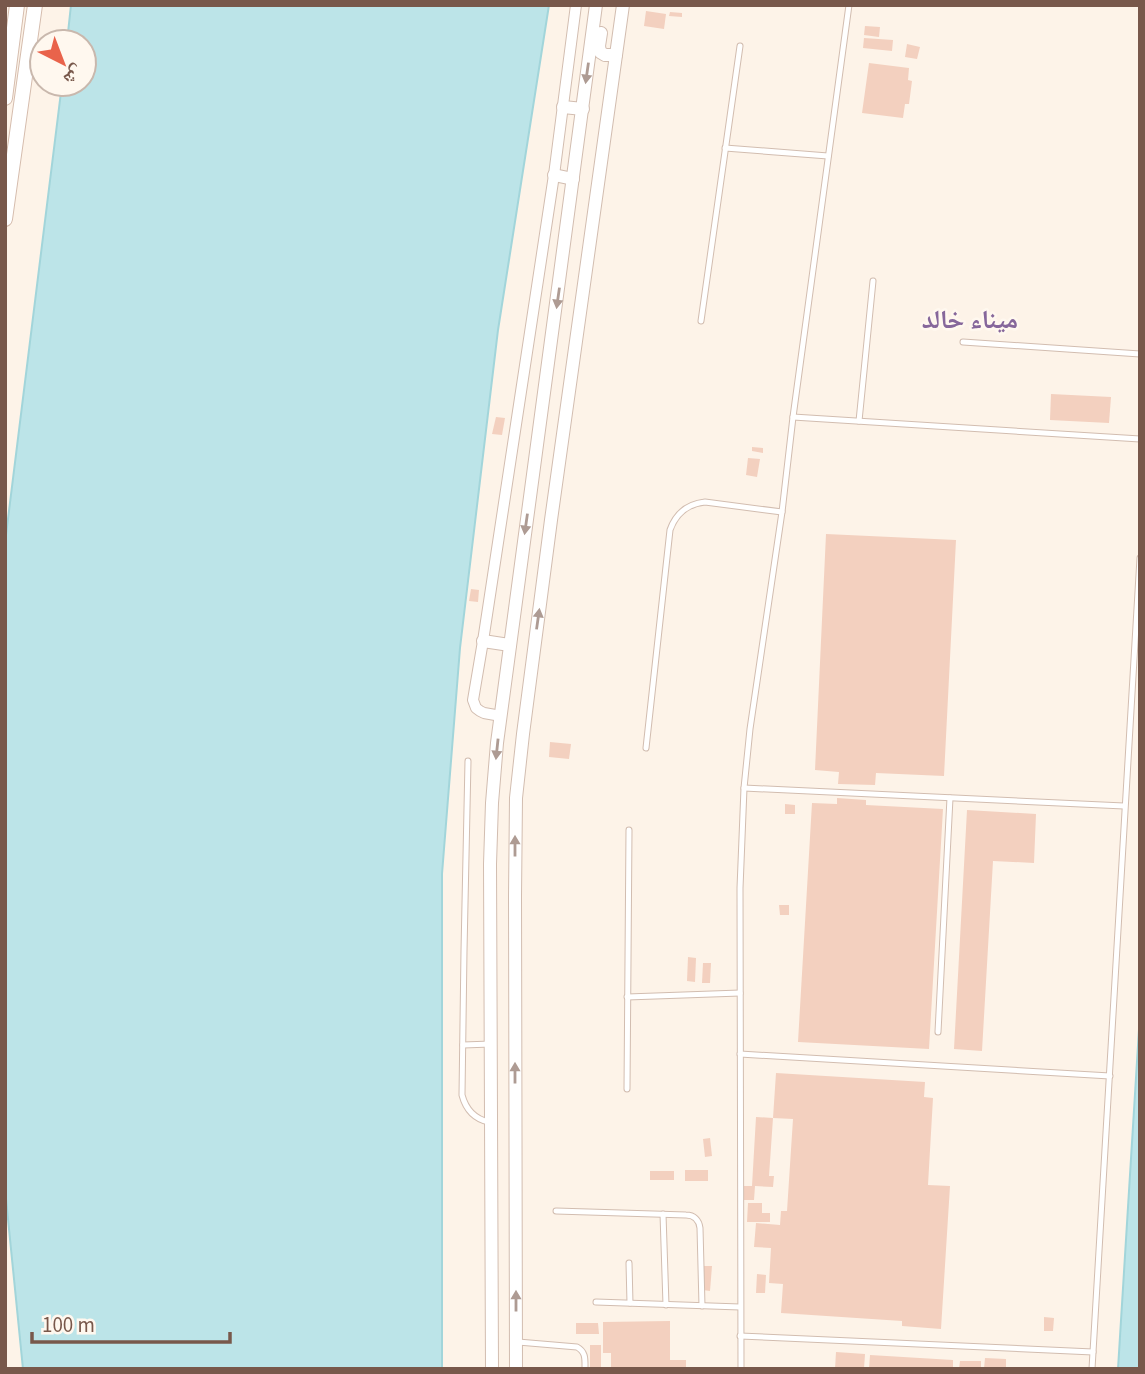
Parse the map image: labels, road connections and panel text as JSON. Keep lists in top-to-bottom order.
{
  "districts": ["ميناء خالد"],
  "scale_bar": "100 m",
  "north": "bottom right"
}
